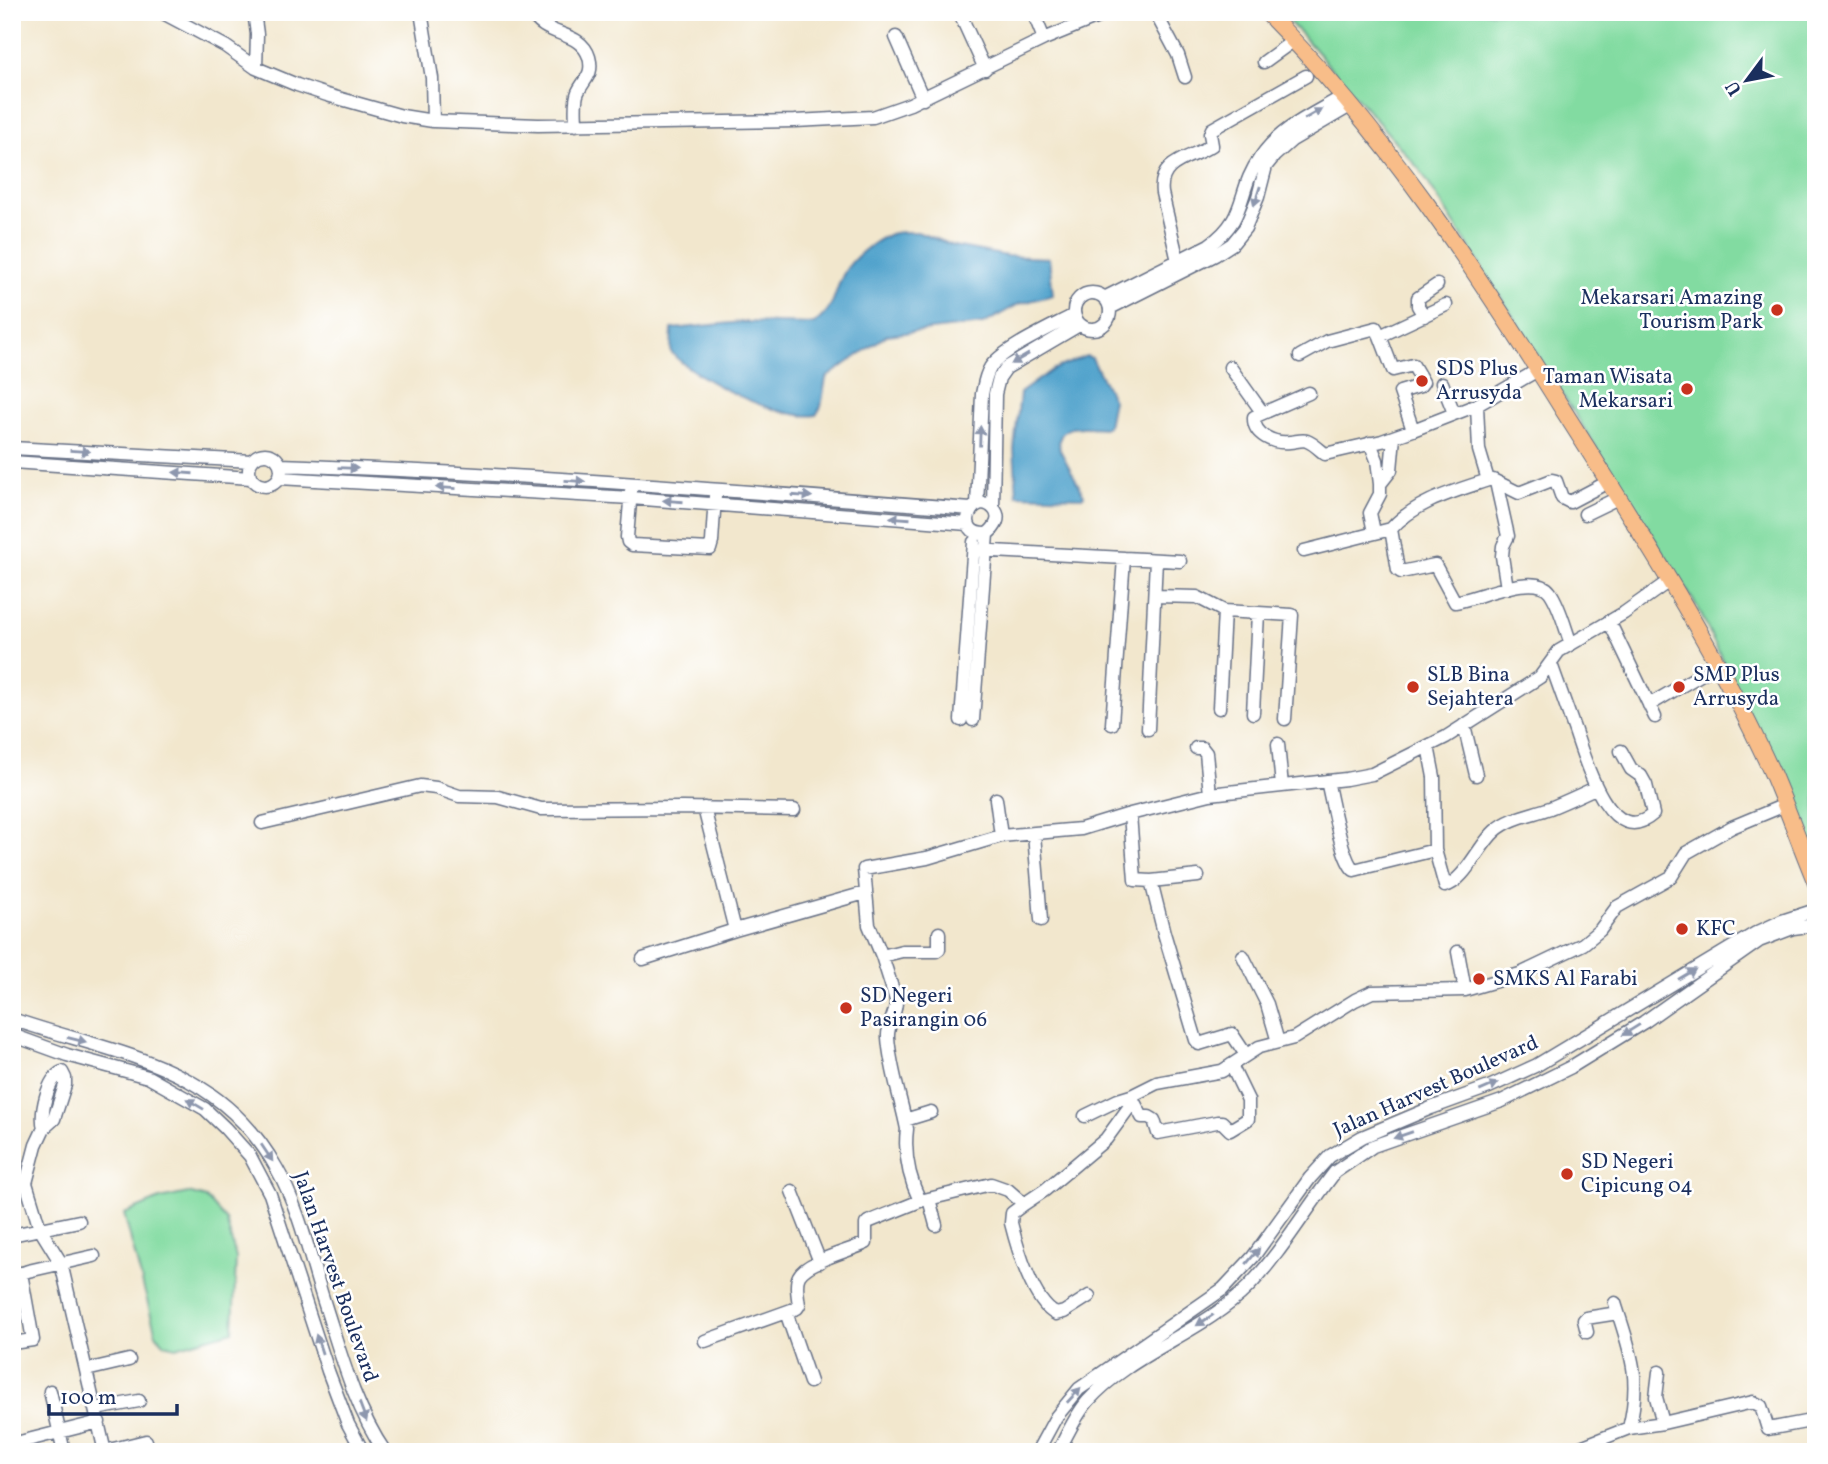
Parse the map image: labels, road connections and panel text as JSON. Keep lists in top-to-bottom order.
{
  "streets": {
    "street": ["Jalan Harvest Boulevard"]
  },
  "places": [
    "Mekarsari Amazing Tourism Park",
    "SDS Plus Arrusyda",
    "Taman Wisata Mekarsari",
    "SLB Bina Sejahtera",
    "SMP Plus Arrusyda",
    "KFC",
    "SMKS Al Farabi",
    "SD Negeri Pasirangin 06",
    "SD Negeri Cipicung 04"
  ],
  "scale_bar": "100 m",
  "north": "bottom left"
}
